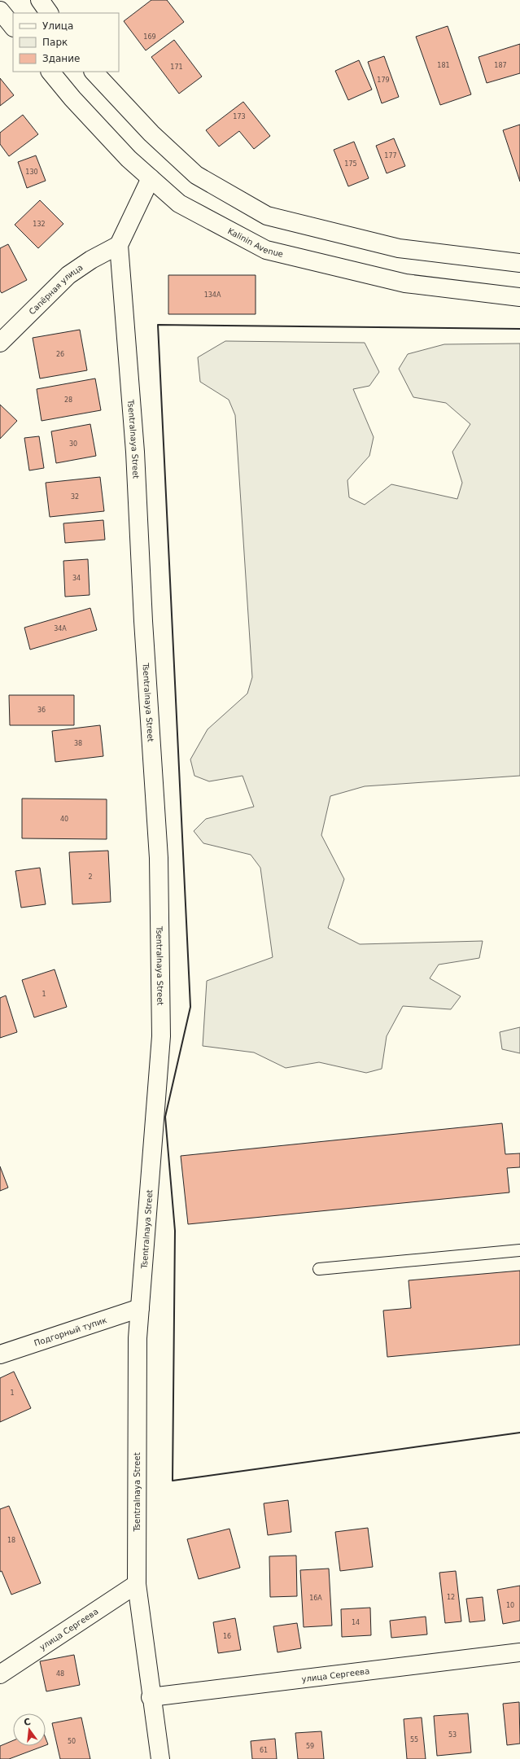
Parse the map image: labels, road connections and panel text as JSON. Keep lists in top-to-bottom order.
{
  "streets": {
    "street": [
      "Kalinin Avenue",
      "Сапёрная улица",
      "Tsentralnaya Street",
      "Подгорный тупик",
      "улица Сергеева"
    ]
  },
  "crossings": [
    ["Kalinin Avenue", "Tsentralnaya Street"],
    ["Сапёрная улица", "Tsentralnaya Street"],
    ["Tsentralnaya Street", "Подгорный тупик"],
    ["Tsentralnaya Street", "улица Сергеева"]
  ],
  "house_numbers": [
    "169",
    "181",
    "187",
    "171",
    "179",
    "173",
    "177",
    "175",
    "130",
    "132",
    "134А",
    "26",
    "28",
    "30",
    "32",
    "34",
    "34А",
    "36",
    "38",
    "40",
    "2",
    "1",
    "1",
    "18",
    "12",
    "16А",
    "10",
    "14",
    "16",
    "48",
    "53",
    "55",
    "50",
    "59",
    "61"
  ],
  "legend": ["Улица", "Парк", "Здание"],
  "north": "top"
}
